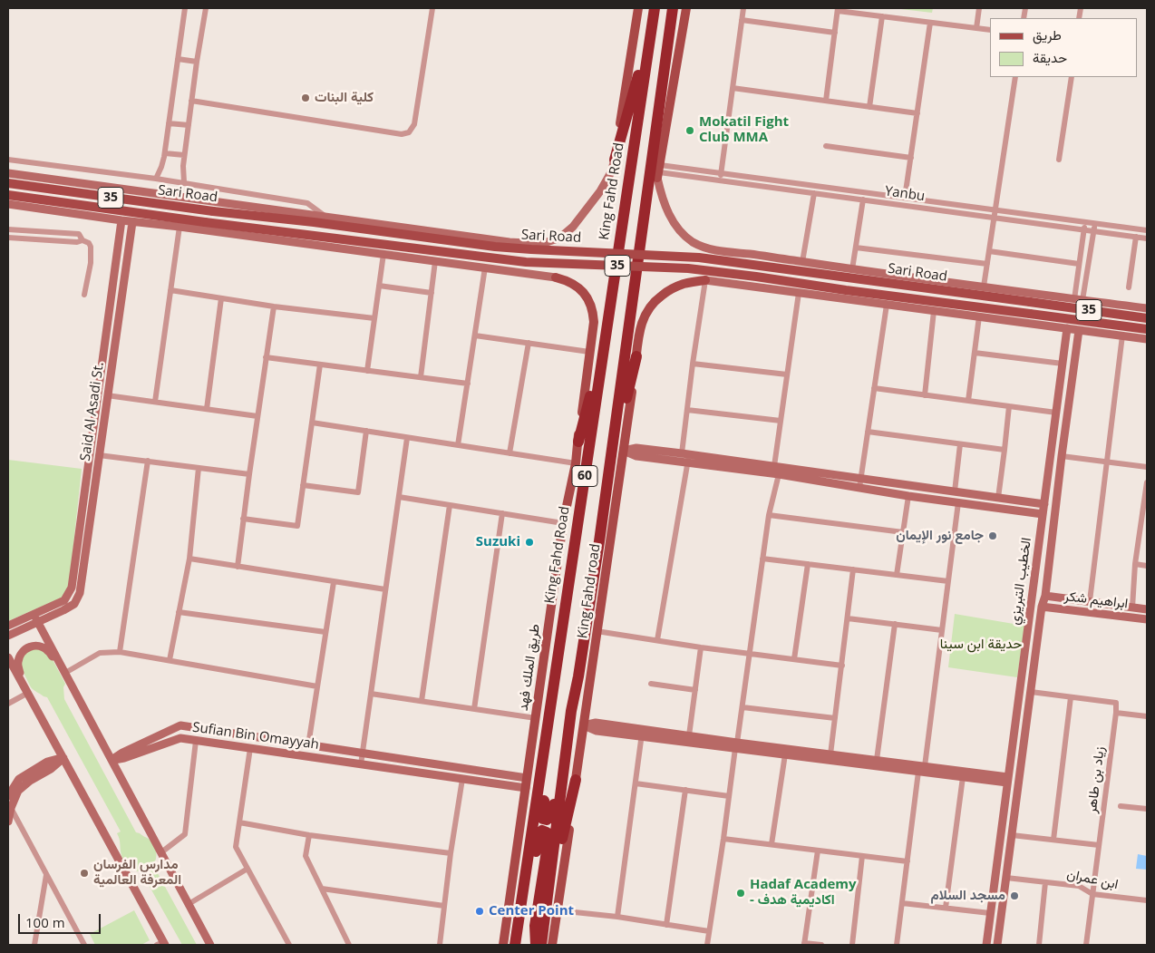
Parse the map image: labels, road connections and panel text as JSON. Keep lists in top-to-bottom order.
{
  "streets": {
    "highway": ["King Fahd Road", "60"],
    "main road": [
      "Sari Road",
      "35",
      "King Fahd road",
      "طريق الملك فهد"
    ],
    "street": [
      "Yanbu",
      "Said Al Asadi St.",
      "الخطيب التبريزي",
      "ابراهيم شكر",
      "Sufian Bin Omayyah",
      "زياد بن طاهر",
      "ابن عمران"
    ]
  },
  "crossings": [
    ["King Fahd Road", "King Fahd road"],
    ["الخطيب التبريزي", "ابراهيم شكر"],
    ["الخطيب التبريزي", "ابن عمران"],
    ["طريق الملك فهد", "Sufian Bin Omayyah"],
    ["زياد بن طاهر", "ابن عمران"]
  ],
  "parks": ["حديقة ابن سينا"],
  "places": [
    "كلية البنات",
    "Mokatil Fight Club MMA",
    "جامع نور الإيمان",
    "Suzuki",
    "مدارس الفرسان المعرفة العالمية",
    "Hadaf Academy - اكاديمية هدف",
    "مسجد السلام",
    "Center Point"
  ],
  "legend": ["طريق", "حديقة"],
  "scale_bar": "100 m"
}
